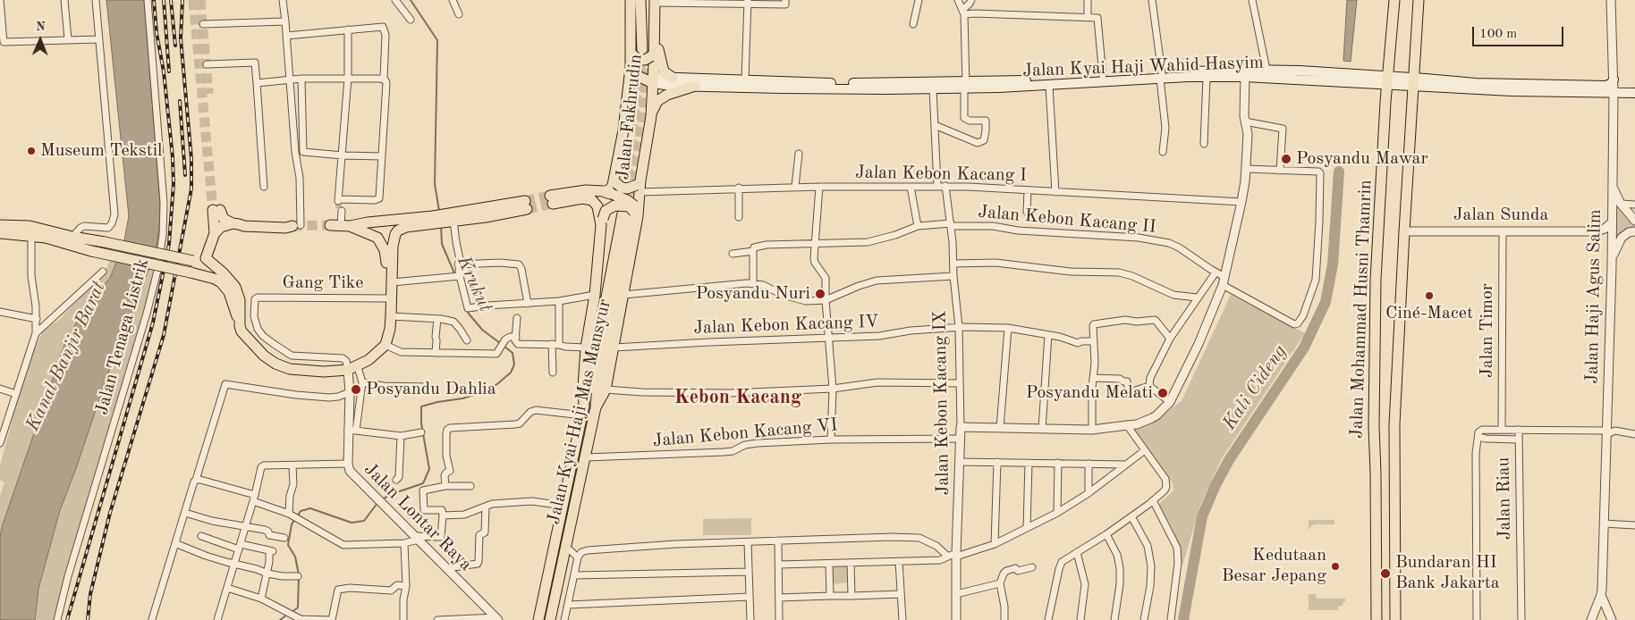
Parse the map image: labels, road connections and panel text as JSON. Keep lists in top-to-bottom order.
{
  "streets": {
    "main road": [
      "Jalan Kyai Haji Wahid Hasyim",
      "Jalan Fakhrudin",
      "Jalan Mohammad Husni Thamrin",
      "Jalan Kyai Haji Mas Mansyur"
    ],
    "street": [
      "Jalan Kebon Kacang I",
      "Jalan Sunda",
      "Jalan Kebon Kacang II",
      "Gang Tike",
      "Jalan Haji Agus Salim",
      "Jalan Kebon Kacang IV",
      "Jalan Timor",
      "Jalan Tenaga Listrik",
      "Jalan Kebon Kacang IX",
      "Jalan Kebon Kacang VI",
      "Jalan Riau",
      "Jalan Lontar Raya"
    ]
  },
  "crossings": [
    ["Jalan Kyai Haji Wahid Hasyim", "Jalan Fakhrudin"],
    ["Jalan Kyai Haji Wahid Hasyim", "Jalan Haji Agus Salim"],
    ["Jalan Kyai Haji Wahid Hasyim", "Jalan Mohammad Husni Thamrin"],
    ["Jalan Fakhrudin", "Jalan Kebon Kacang I"],
    ["Jalan Fakhrudin", "Jalan Kyai Haji Mas Mansyur"],
    ["Jalan Kebon Kacang I", "Jalan Kebon Kacang IX"],
    ["Jalan Sunda", "Jalan Haji Agus Salim"],
    ["Jalan Sunda", "Jalan Mohammad Husni Thamrin"],
    ["Jalan Sunda", "Jalan Timor"],
    ["Jalan Kebon Kacang II", "Jalan Kebon Kacang IX"],
    ["Gang Tike", "Jalan Lontar Raya"],
    ["Jalan Kebon Kacang IV", "Jalan Kebon Kacang IX"],
    ["Jalan Kebon Kacang IV", "Jalan Kyai Haji Mas Mansyur"],
    ["Jalan Kebon Kacang IX", "Jalan Kebon Kacang VI"],
    ["Jalan Kyai Haji Mas Mansyur", "Jalan Kebon Kacang VI"]
  ],
  "districts": ["Kebon Kacang"],
  "water": ["Krukut", "Kanal Banjir Barat", "Kali Cideng"],
  "places": [
    "Museum Tekstil",
    "Posyandu Mawar",
    "Posyandu Nuri",
    "Ciné-Macet",
    "Posyandu Dahlia",
    "Posyandu Melati",
    "Kedutaan Besar Jepang",
    "Bundaran HI Bank Jakarta"
  ],
  "scale_bar": "100 m",
  "north": "top"
}
